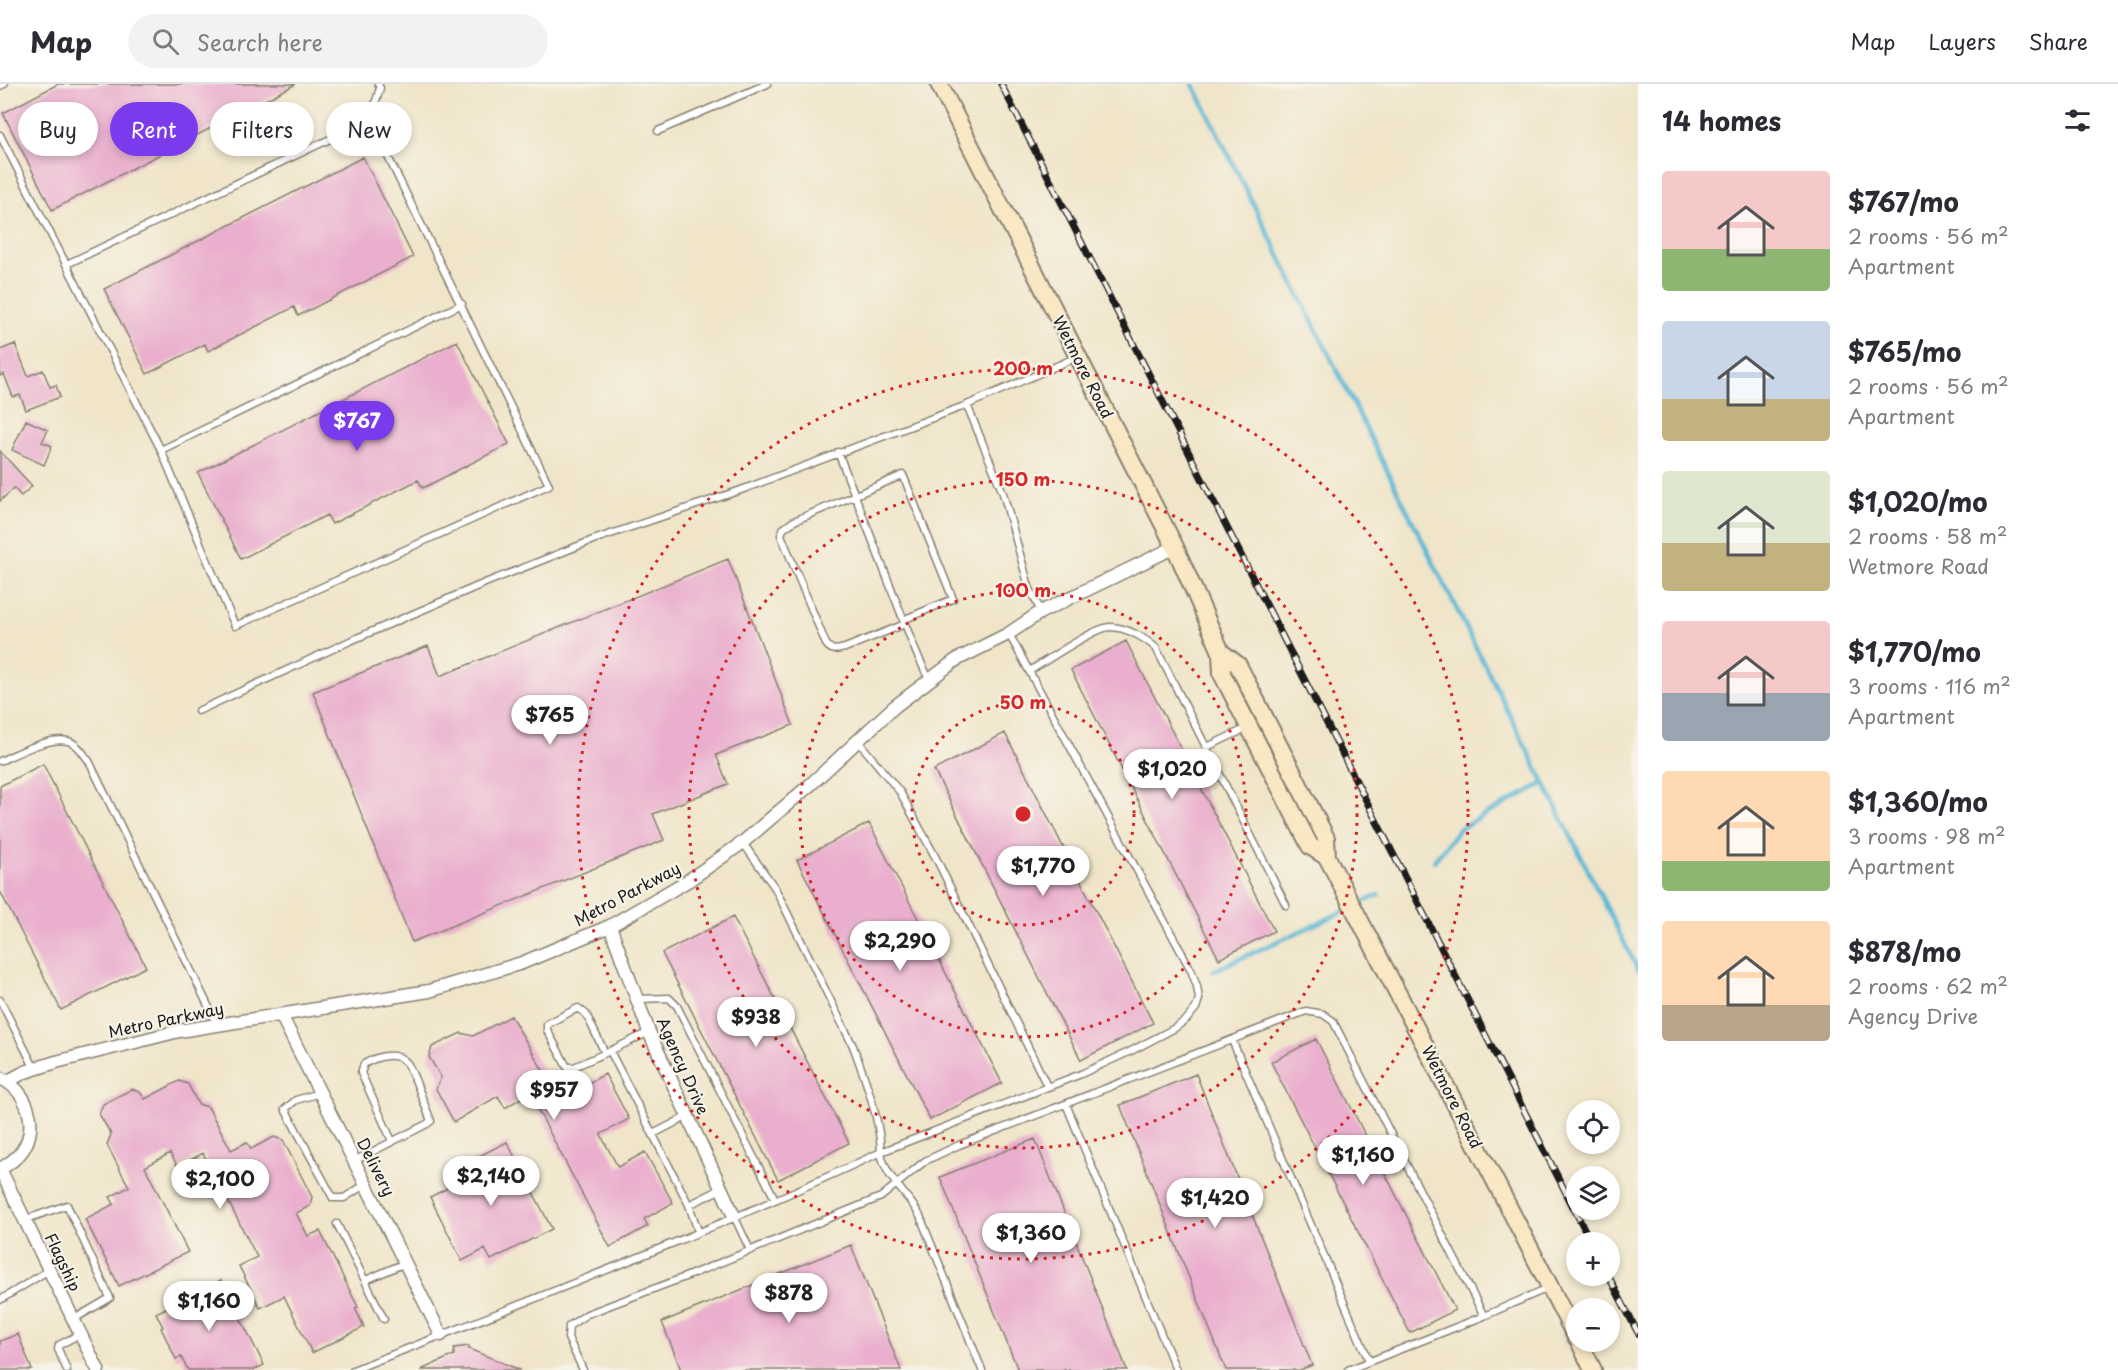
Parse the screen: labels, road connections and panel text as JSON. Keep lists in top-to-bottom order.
{
  "streets": {
    "main road": ["Wetmore Road"],
    "street": [
      "Metro Parkway",
      "Agency Drive",
      "Delivery",
      "Flagship"
    ]
  },
  "crossings": [
    ["Wetmore Road", "Metro Parkway"],
    ["Metro Parkway", "Agency Drive"],
    ["Metro Parkway", "Delivery"],
    ["Metro Parkway", "Flagship"]
  ],
  "page": {
    "header": "Map",
    "search": "Search here",
    "nav": ["Map", "Layers", "Share"],
    "heading": "14 homes",
    "chip": [
      "Buy",
      "Rent",
      "Filters",
      "New"
    ],
    "list": [
      {
        "name": "$767/mo",
        "note": "2 rooms · 56 m² · Apartment"
      },
      {
        "name": "$765/mo",
        "note": "2 rooms · 56 m² · Apartment"
      },
      {
        "name": "$1,020/mo",
        "note": "2 rooms · 58 m² · Wetmore Road"
      },
      {
        "name": "$1,770/mo",
        "note": "3 rooms · 116 m² · Apartment"
      },
      {
        "name": "$1,360/mo",
        "note": "3 rooms · 98 m² · Apartment"
      },
      {
        "name": "$878/mo",
        "note": "2 rooms · 62 m² · Agency Drive"
      }
    ],
    "price": [
      "$767",
      "$765",
      "$1,020",
      "$1,770",
      "$2,290",
      "$938",
      "$957",
      "$1,160",
      "$2,140",
      "$2,100",
      "$1,420",
      "$1,360",
      "$878",
      "$1,160"
    ],
    "map_buttons": ["+", "−"]
  },
  "rings": [
    "200 m",
    "150 m",
    "100 m",
    "50 m"
  ]
}
